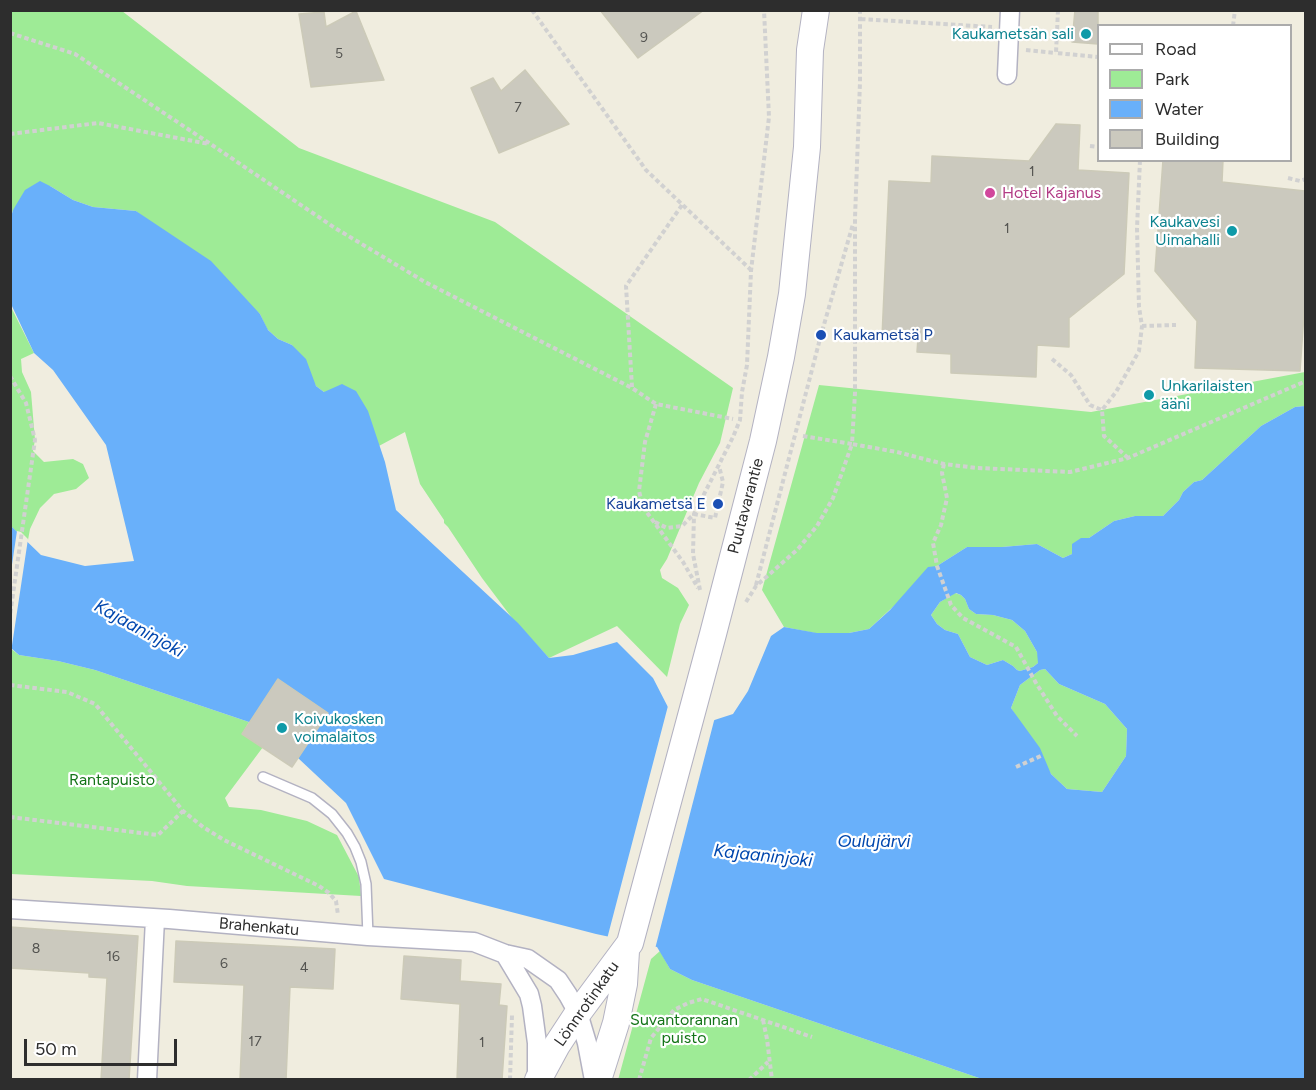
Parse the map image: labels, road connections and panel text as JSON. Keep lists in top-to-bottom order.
{
  "streets": {
    "main road": ["Puutavarantie", "Lönnrotinkatu"],
    "street": ["Brahenkatu"]
  },
  "crossings": [
    ["Puutavarantie", "Lönnrotinkatu"],
    ["Brahenkatu", "Lönnrotinkatu"]
  ],
  "water": ["Kajaaninjoki", "Oulujärvi"],
  "parks": ["Rantapuisto", "Suvantorannan puisto"],
  "places": [
    "Kaukametsän sali",
    "Hotel Kajanus",
    "Kaukavesi Uimahalli",
    "Kaukametsä P",
    "Unkarilaisten ääni",
    "Kaukametsä E",
    "Koivukosken voimalaitos"
  ],
  "house_numbers": [
    "9",
    "5",
    "7",
    "1",
    "1",
    "8",
    "16",
    "6",
    "4",
    "17",
    "1"
  ],
  "legend": [
    "Road",
    "Park",
    "Water",
    "Building"
  ],
  "scale_bar": "50 m"
}
